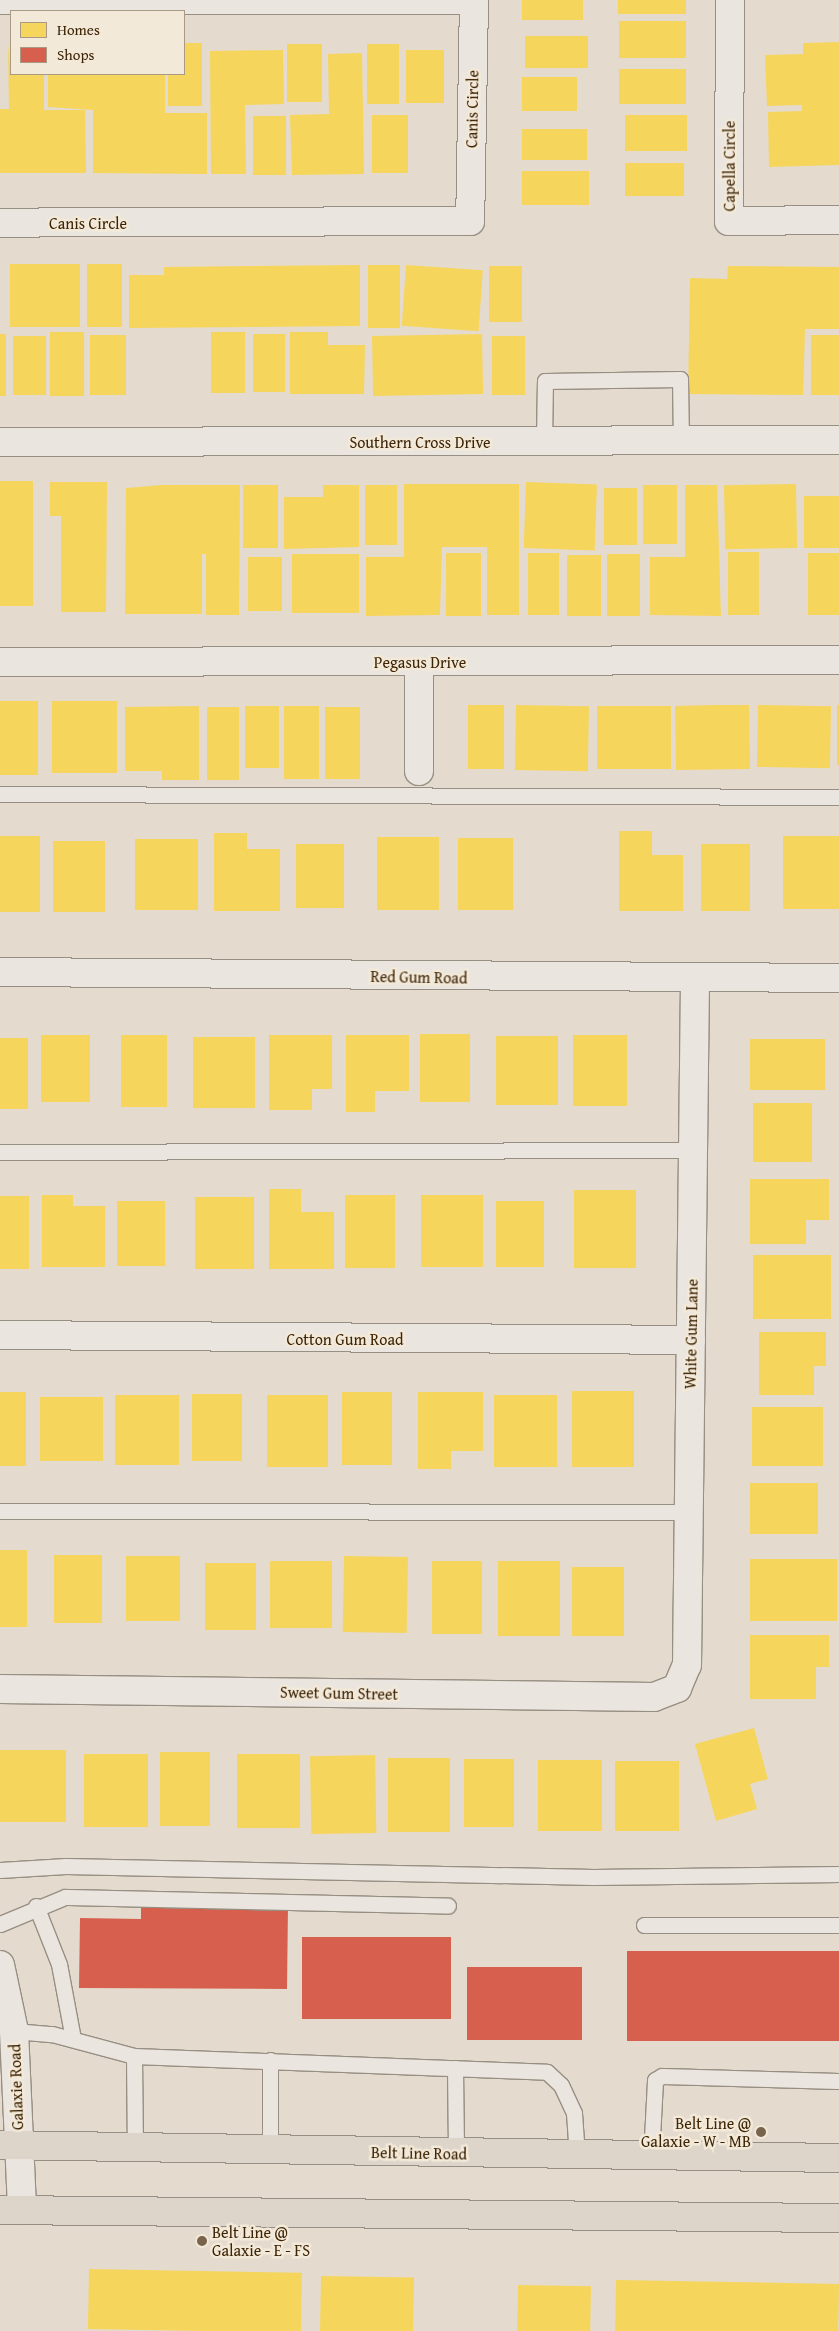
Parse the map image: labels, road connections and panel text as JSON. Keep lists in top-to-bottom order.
{
  "streets": {
    "main road": ["Belt Line Road"],
    "street": [
      "Canis Circle",
      "Capella Circle",
      "Southern Cross Drive",
      "Pegasus Drive",
      "Red Gum Road",
      "White Gum Lane",
      "Cotton Gum Road",
      "Sweet Gum Street",
      "Galaxie Road"
    ]
  },
  "crossings": [
    ["Red Gum Road", "White Gum Lane"],
    ["White Gum Lane", "Cotton Gum Road"],
    ["White Gum Lane", "Sweet Gum Street"],
    ["Galaxie Road", "Belt Line Road"]
  ],
  "places": ["Belt Line @ Galaxie - W - MB", "Belt Line @ Galaxie - E - FS"],
  "legend": ["Homes", "Shops"]
}
